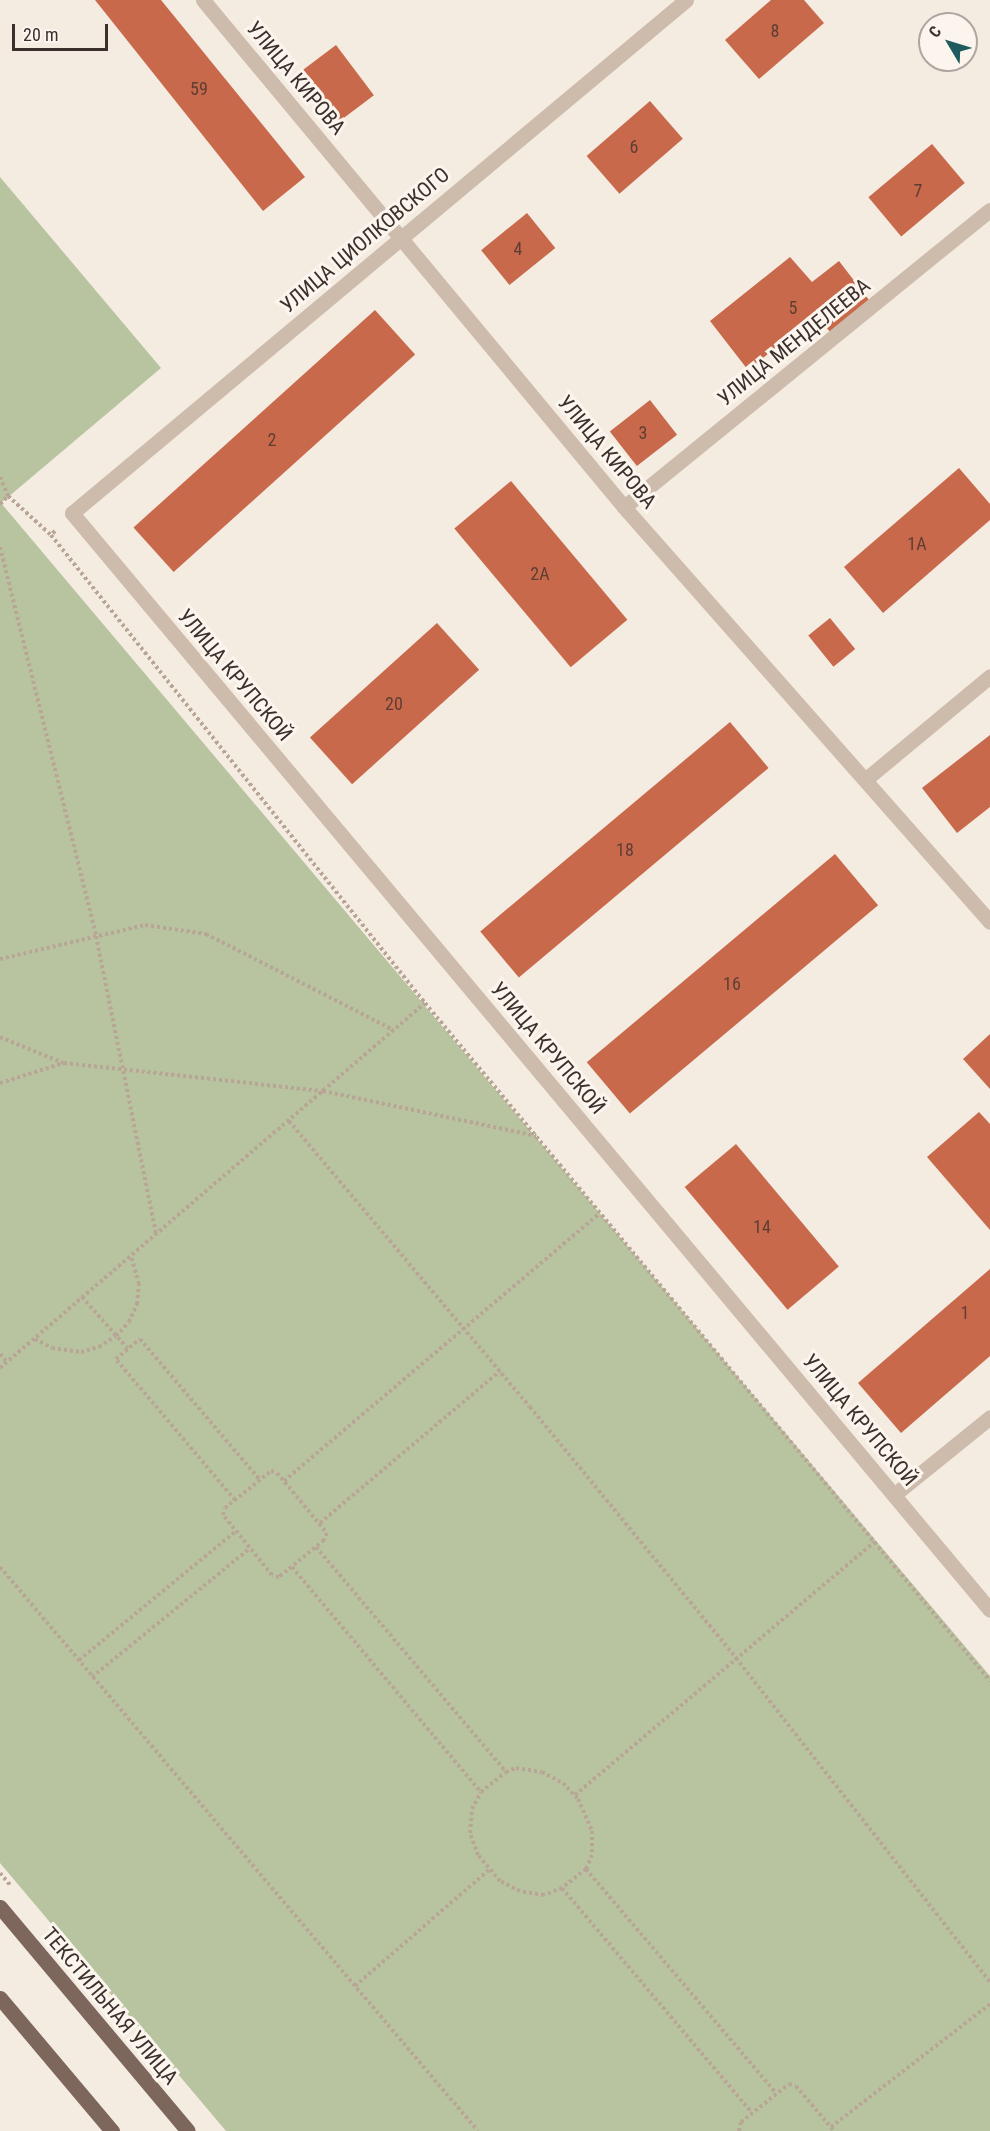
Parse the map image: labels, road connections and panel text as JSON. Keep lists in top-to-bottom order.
{
  "streets": {
    "main road": ["ТЕКСТИЛЬНАЯ УЛИЦА"],
    "street": [
      "УЛИЦА КИРОВА",
      "УЛИЦА ЦИОЛКОВСКОГО",
      "УЛИЦА МЕНДЕЛЕЕВА",
      "УЛИЦА КРУПСКОЙ"
    ]
  },
  "crossings": [
    ["УЛИЦА КИРОВА", "УЛИЦА ЦИОЛКОВСКОГО"],
    ["УЛИЦА КИРОВА", "УЛИЦА МЕНДЕЛЕЕВА"],
    ["УЛИЦА ЦИОЛКОВСКОГО", "УЛИЦА КРУПСКОЙ"]
  ],
  "house_numbers": [
    "8",
    "59",
    "6",
    "7",
    "4",
    "5",
    "3",
    "2",
    "1А",
    "2А",
    "20",
    "18",
    "16",
    "14",
    "1"
  ],
  "scale_bar": "20 m",
  "north": "top left"
}
